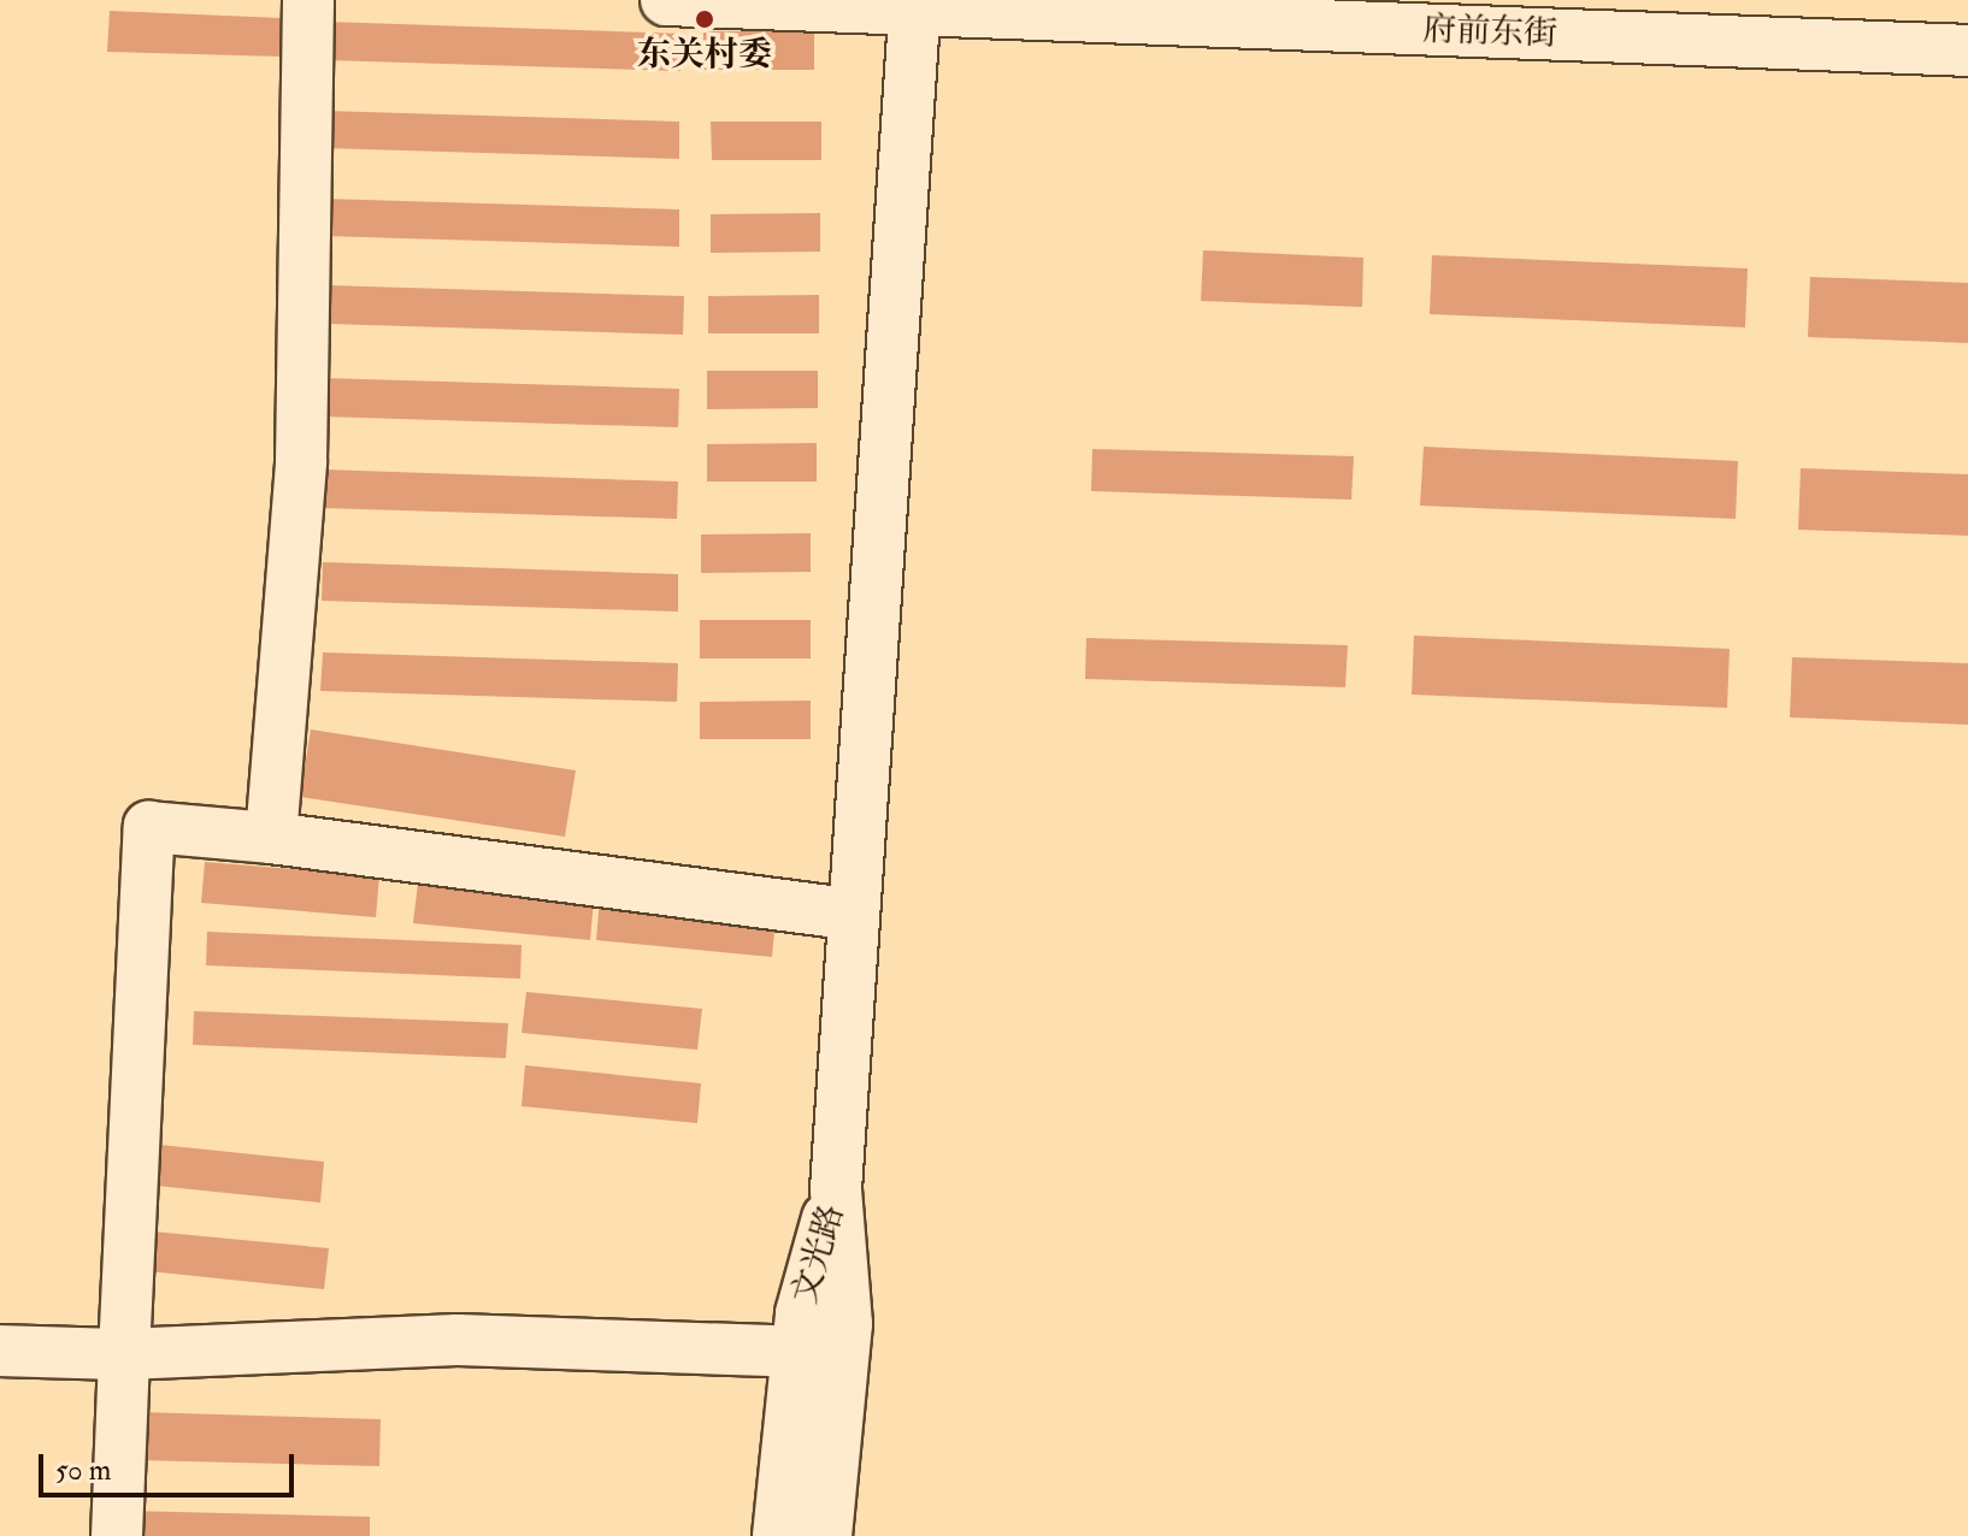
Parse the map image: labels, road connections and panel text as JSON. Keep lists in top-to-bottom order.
{
  "streets": {
    "street": ["府前东街", "文光路"]
  },
  "places": ["东关村委"],
  "scale_bar": "50 m"
}
